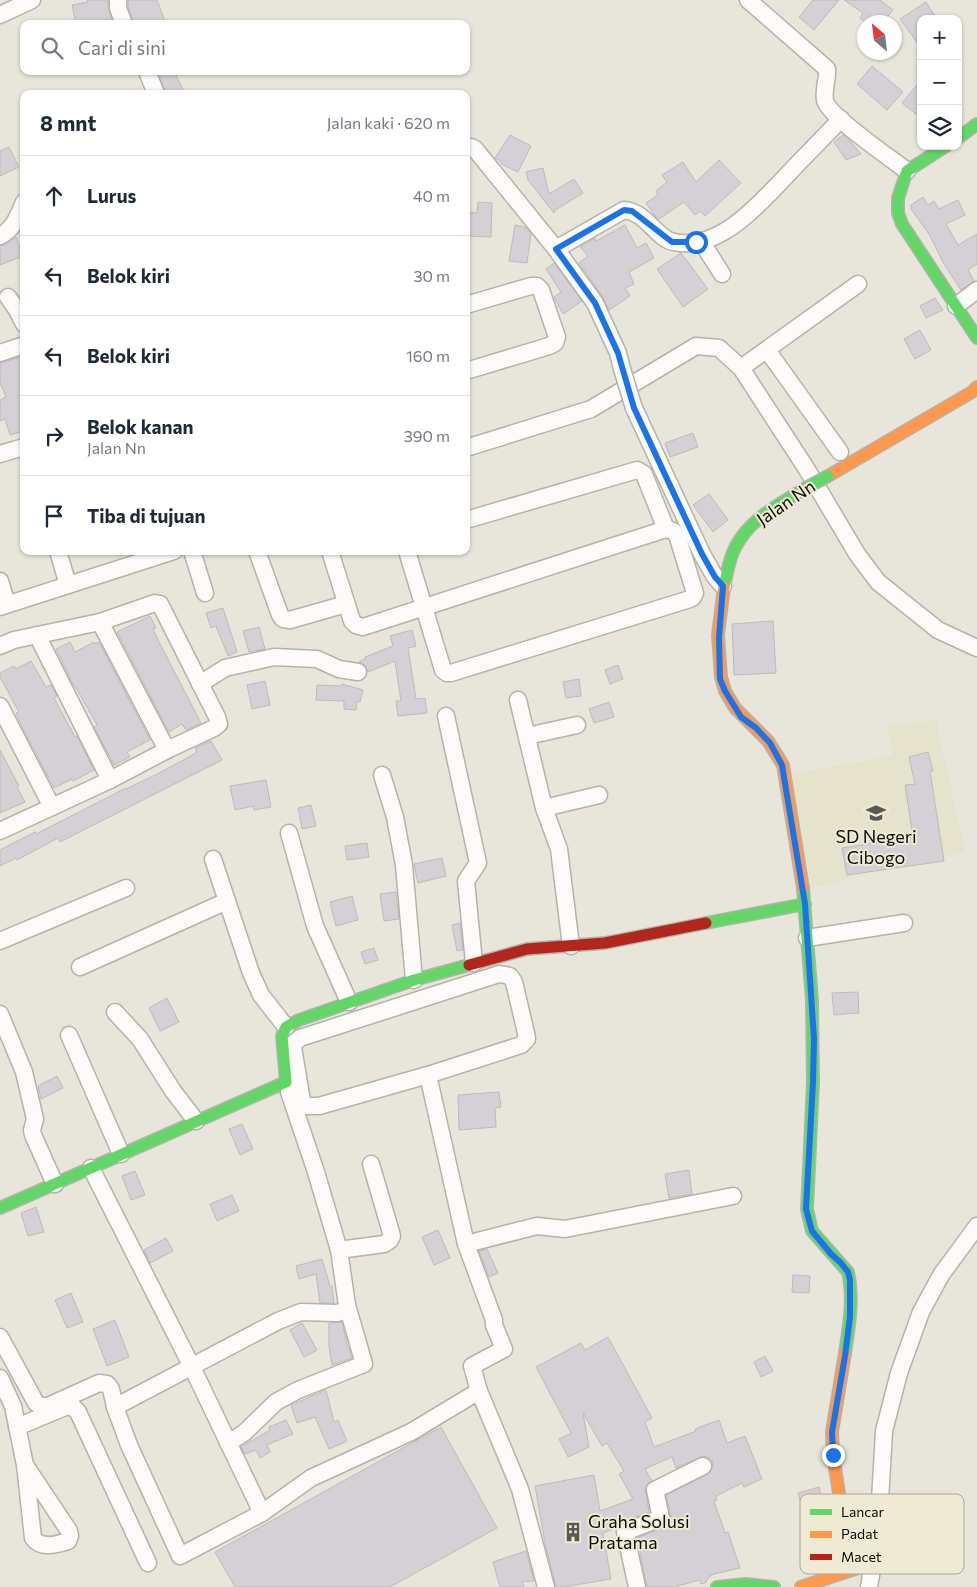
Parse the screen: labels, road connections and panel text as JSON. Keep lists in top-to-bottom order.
{
  "streets": {
    "street": ["Jalan Nn"]
  },
  "places": {
    "school or university": ["SD Negeri Cibogo"],
    "building": ["Graha Solusi Pratama"]
  },
  "legend": ["Lancar", "Padat", "Macet"],
  "north": "top left",
  "page": {
    "map_buttons": ["+", "−"],
    "search": "Cari di sini",
    "heading": ["8 mnt", "Jalan kaki · 620 m"],
    "list": [
      ["Lurus", "40 m"],
      ["Belok kiri", "30 m"],
      ["Belok kiri", "160 m"],
      ["Belok kanan", "Jalan Nn", "390 m"],
      "Tiba di tujuan"
    ]
  }
}
